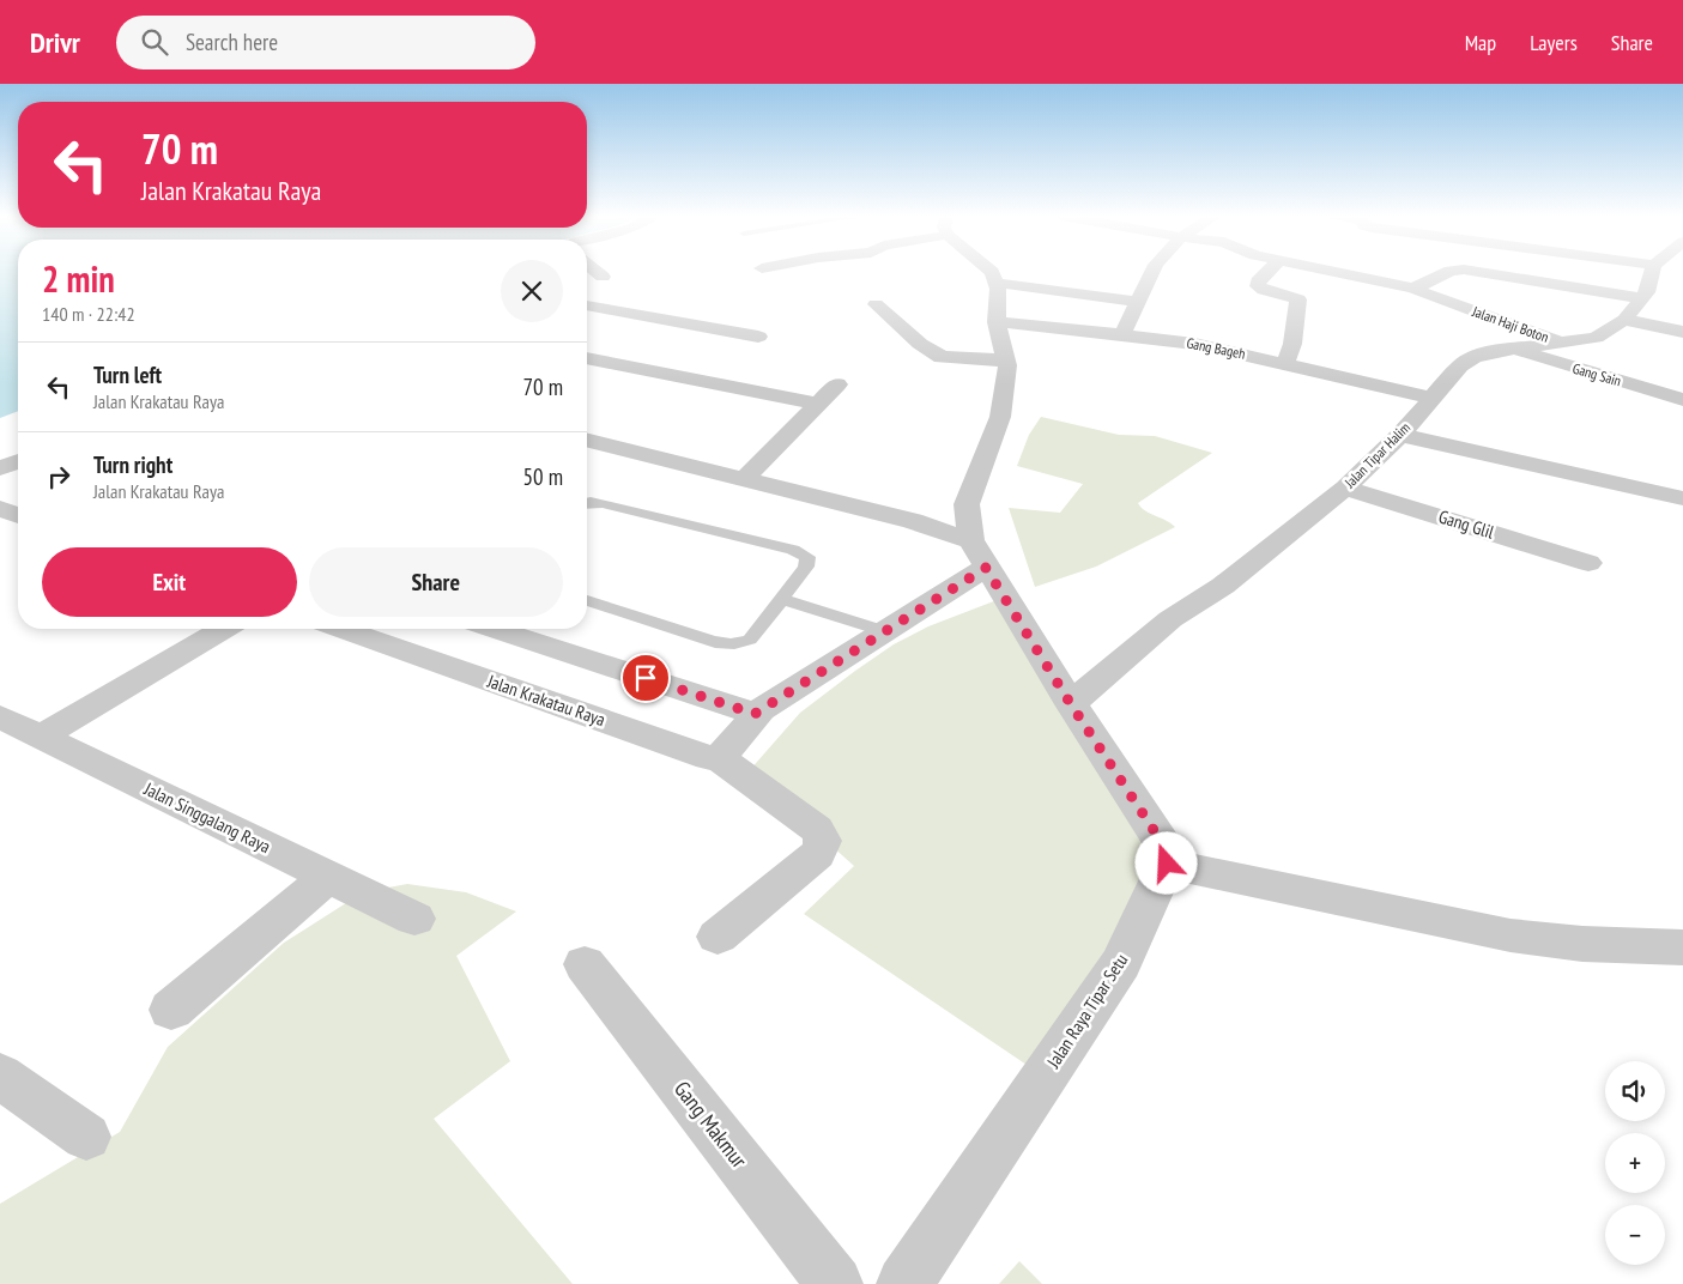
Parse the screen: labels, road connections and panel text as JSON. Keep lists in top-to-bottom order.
{
  "streets": {
    "street": [
      "Jalan Haji Boton",
      "Gang Bageh",
      "Gang Sain",
      "Jalan Tipar Halim",
      "Gang Glil",
      "Jalan Krakatau Raya",
      "Jalan Singgalang Raya",
      "Jalan Raya Tipar Setu",
      "Gang Makmur"
    ]
  },
  "crossings": [
    ["Jalan Haji Boton", "Jalan Tipar Halim"],
    ["Gang Bageh", "Jalan Tipar Halim"],
    ["Gang Sain", "Jalan Tipar Halim"],
    ["Jalan Tipar Halim", "Gang Glil"]
  ],
  "page": {
    "header": "Drivr",
    "search": "Search here",
    "nav": ["Map", "Layers", "Share"],
    "turn": ["70 m", "Jalan Krakatau Raya"],
    "heading": ["2 min", "140 m · 22:42"],
    "list": [
      {
        "name": "Turn left",
        "note": "Jalan Krakatau Raya",
        "value": "70 m"
      },
      {
        "name": "Turn right",
        "note": "Jalan Krakatau Raya",
        "value": "50 m"
      }
    ],
    "buttons": ["Exit", "Share"],
    "map_buttons": ["+", "−"]
  }
}
